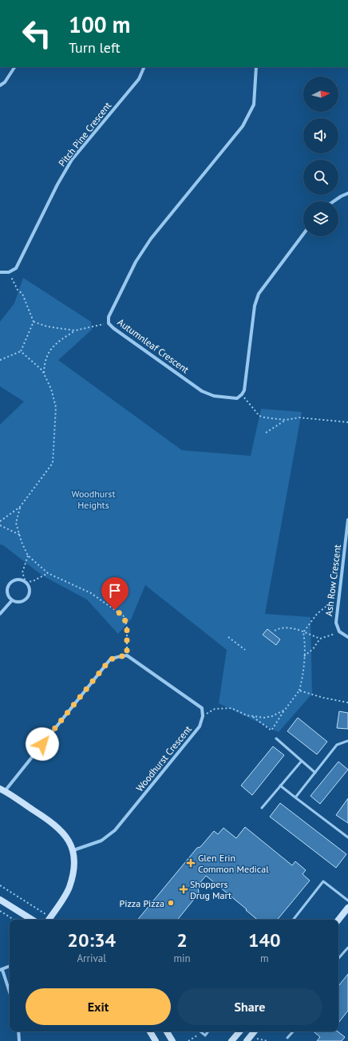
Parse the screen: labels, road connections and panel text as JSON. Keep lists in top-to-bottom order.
{
  "streets": {
    "street": [
      "Pitch Pine Crescent",
      "Autumnleaf Crescent",
      "Ash Row Crescent",
      "Woodhurst Crescent"
    ]
  },
  "parks": ["Woodhurst Heights"],
  "places": {
    "health": ["Glen Erin Common Medical", "Shoppers Drug Mart"],
    "other": ["Pizza Pizza"]
  },
  "north": "right",
  "page": {
    "turn": ["100 m", "Turn left"],
    "eta": [
      "20:34",
      "Arrival",
      "2",
      "min",
      "140",
      "m"
    ],
    "buttons": ["Exit", "Share"]
  }
}
